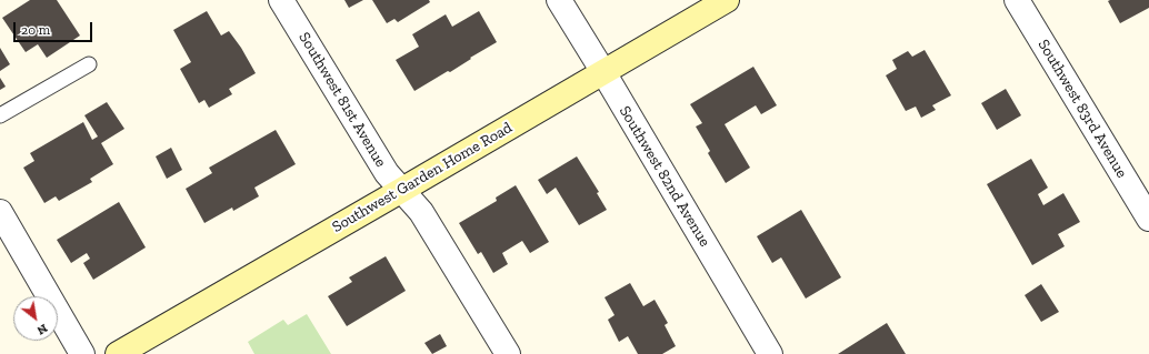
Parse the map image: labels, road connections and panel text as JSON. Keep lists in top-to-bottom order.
{
  "streets": {
    "main road": ["Southwest Garden Home Road"],
    "street": ["Southwest 81st Avenue", "Southwest 83rd Avenue", "Southwest 82nd Avenue"]
  },
  "crossings": [
    ["Southwest 81st Avenue", "Southwest Garden Home Road"],
    ["Southwest 82nd Avenue", "Southwest Garden Home Road"]
  ],
  "scale_bar": "20 m",
  "north": "bottom right"
}
